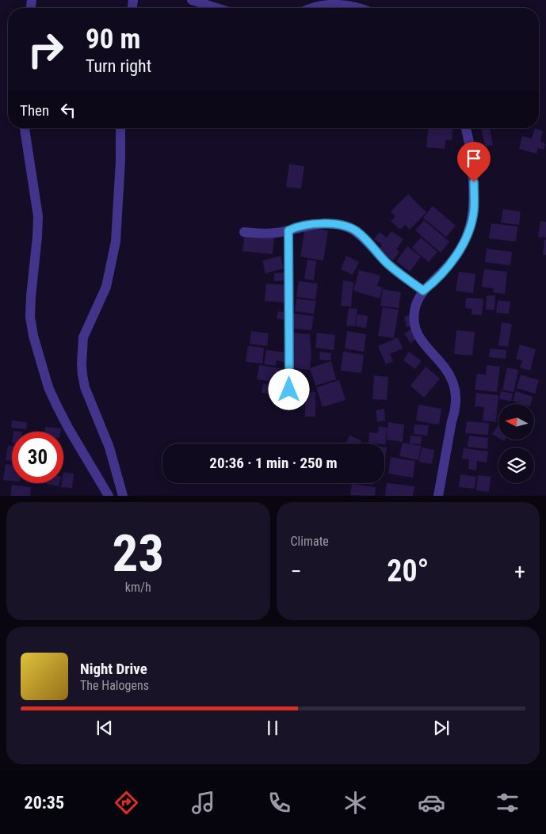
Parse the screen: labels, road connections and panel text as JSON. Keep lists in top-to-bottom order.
{
  "north": "left",
  "page": {
    "turn": ["90 m", "Turn right"],
    "then": "Then",
    "limit": "30",
    "trip": "20:36 · 1 min · 250 m",
    "tile": [
      ["23", "km/h"],
      "Climate"
    ],
    "heat": ["−", "20°", "+"],
    "song": ["Night Drive", "The Halogens"],
    "tabs": "20:35"
  }
}
